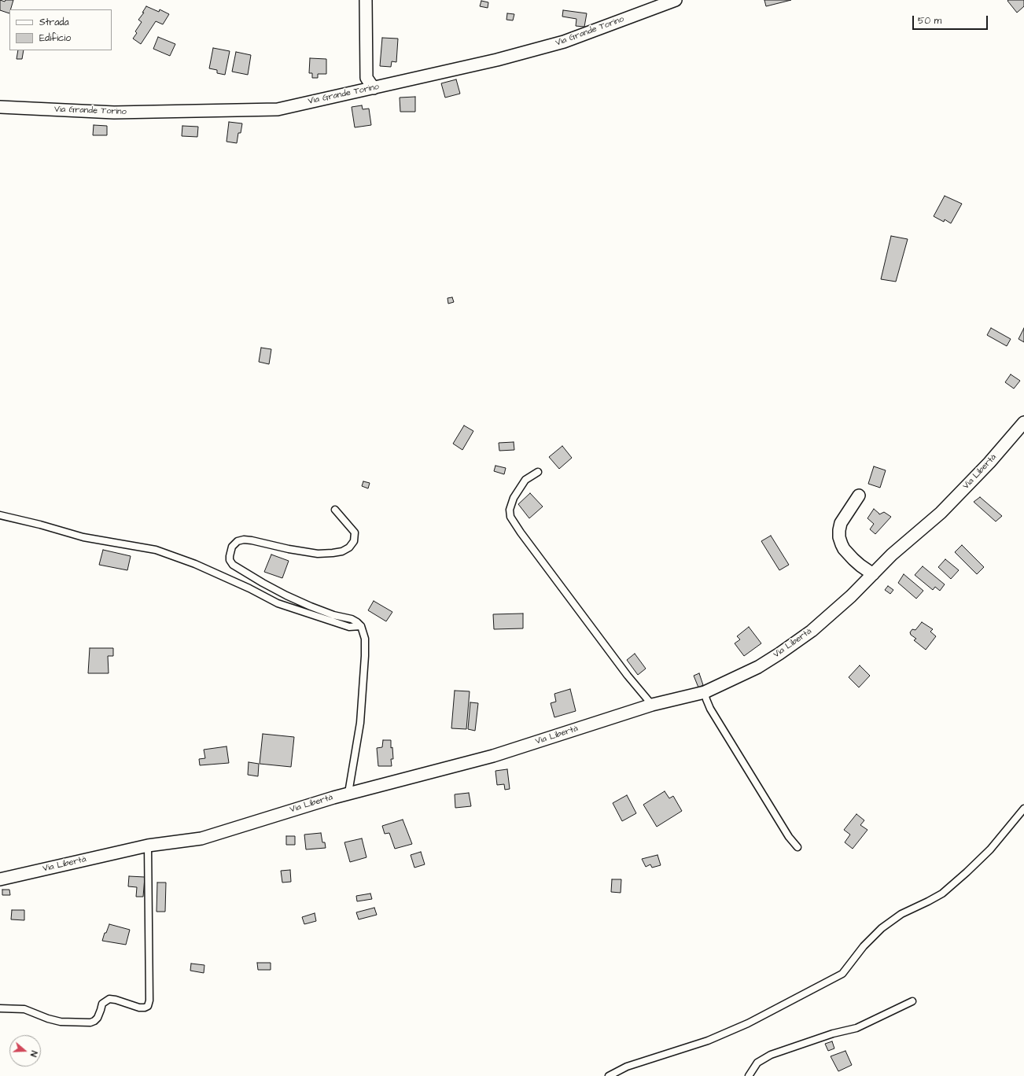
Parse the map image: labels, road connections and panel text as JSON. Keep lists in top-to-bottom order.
{
  "streets": {
    "street": ["Via Grande Torino", "Via Libertà"]
  },
  "legend": ["Strada", "Edificio"],
  "scale_bar": "50 m",
  "north": "right"
}
